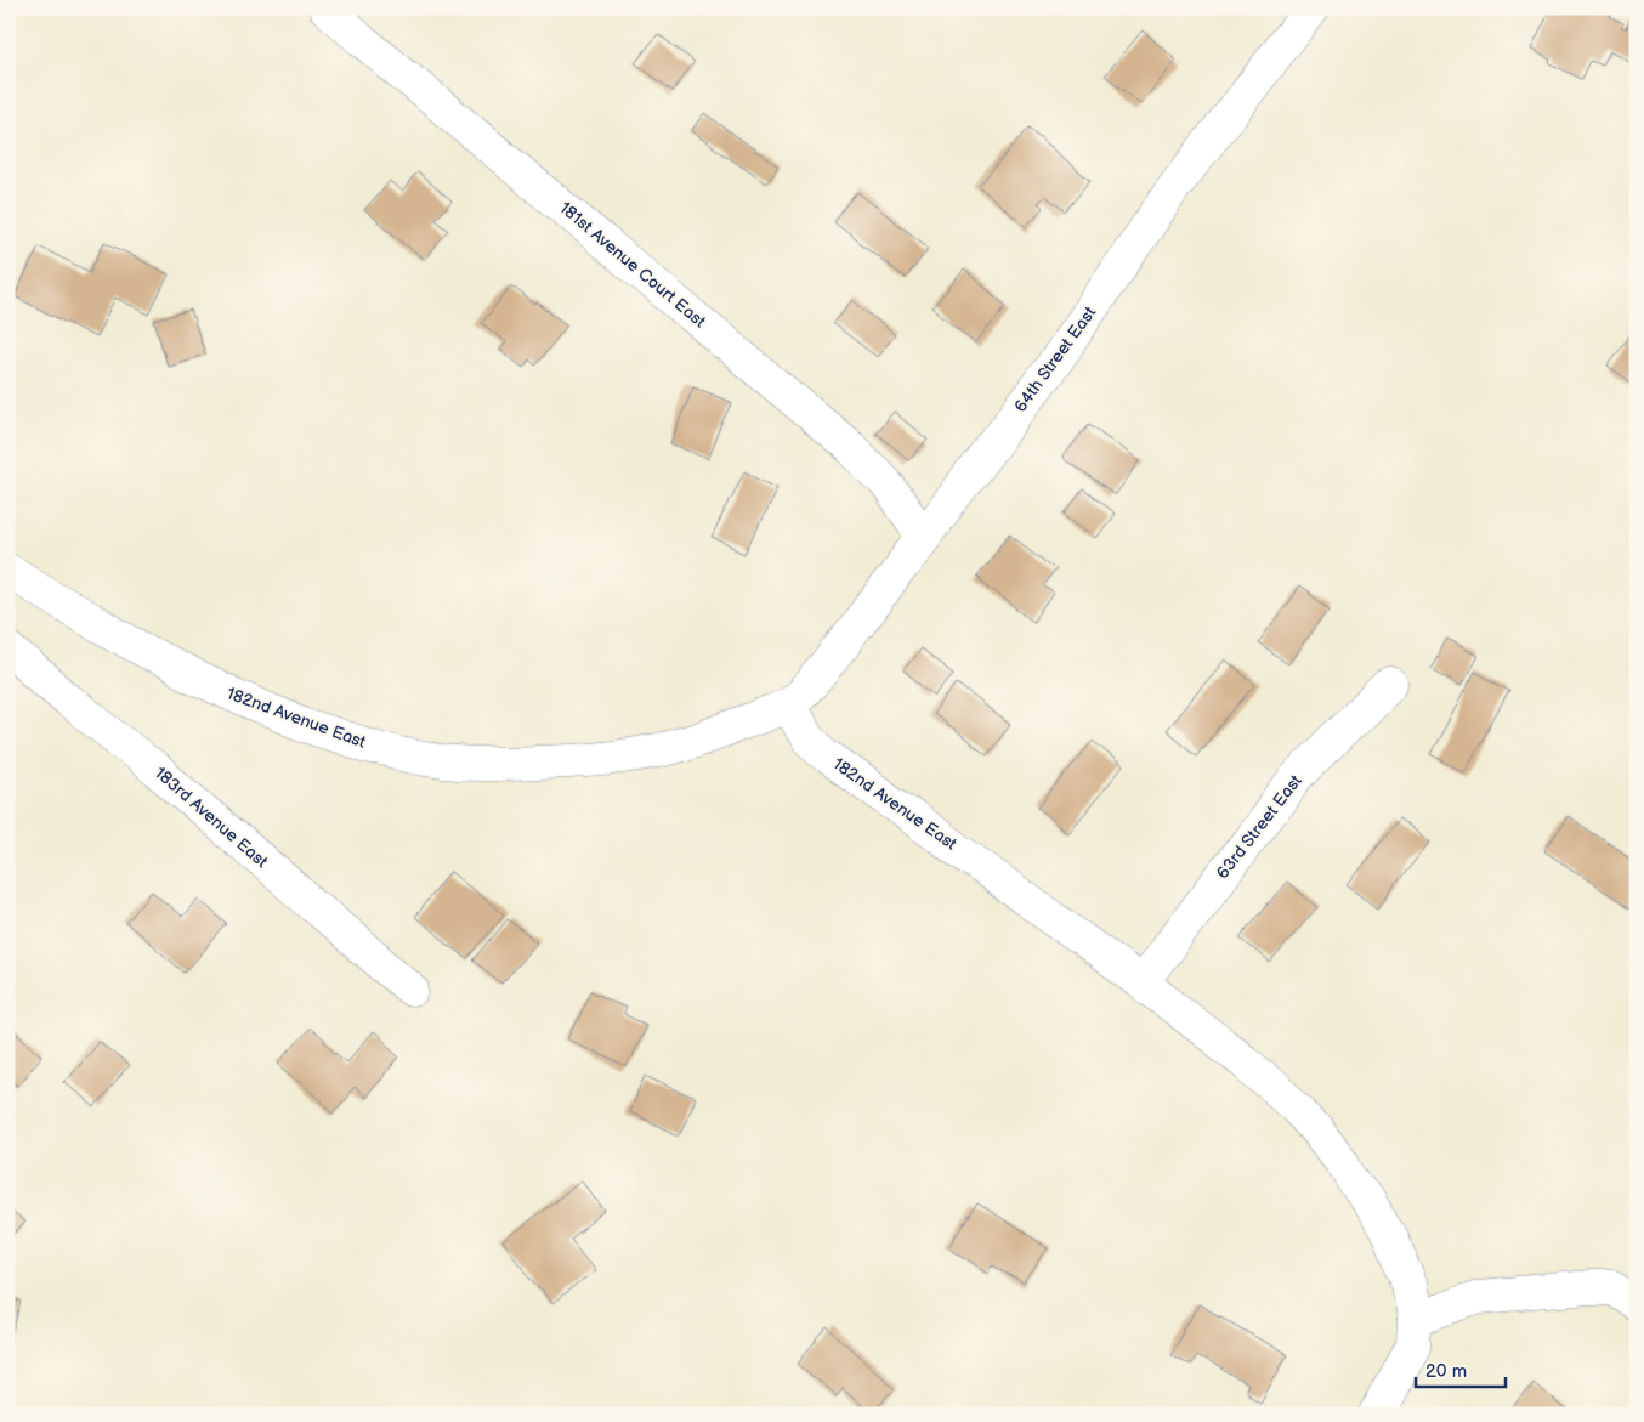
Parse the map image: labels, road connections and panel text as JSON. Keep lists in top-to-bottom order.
{
  "streets": {
    "street": [
      "181st Avenue Court East",
      "64th Street East",
      "182nd Avenue East",
      "183rd Avenue East",
      "63rd Street East"
    ]
  },
  "crossings": [
    ["181st Avenue Court East", "64th Street East"],
    ["64th Street East", "182nd Avenue East"],
    ["182nd Avenue East", "63rd Street East"]
  ],
  "scale_bar": "20 m"
}
